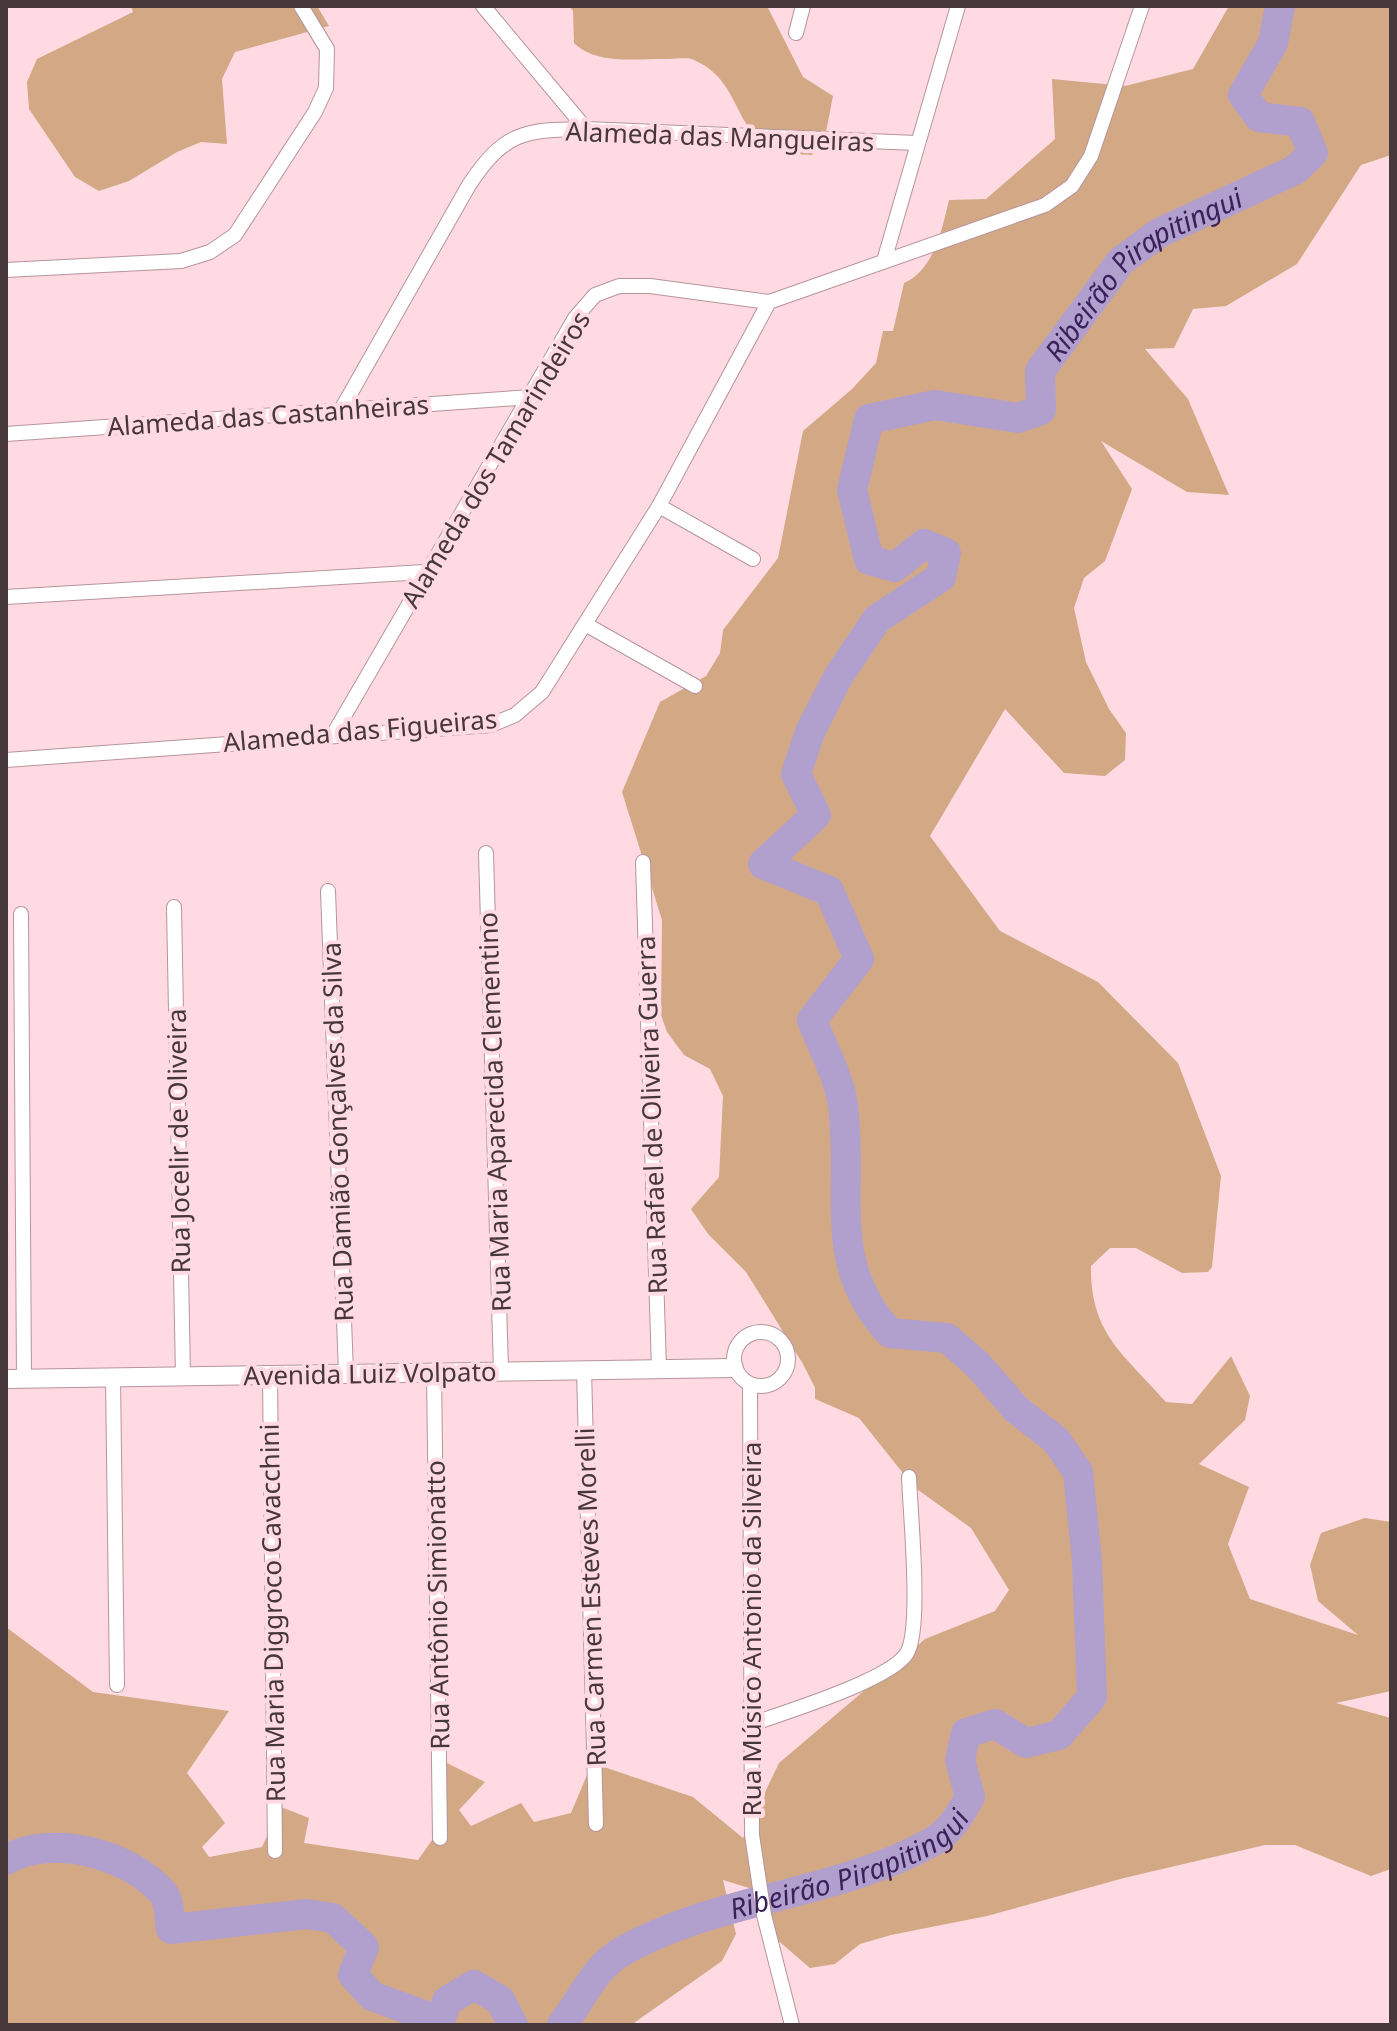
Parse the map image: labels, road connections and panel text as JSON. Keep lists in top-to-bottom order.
{
  "streets": {
    "street": [
      "Alameda das Mangueiras",
      "Alameda das Castanheiras",
      "Alameda dos Tamarindeiros",
      "Alameda das Figueiras",
      "Rua Maria Aparecida Clementino",
      "Rua Rafael de Oliveira Guerra",
      "Rua Damião Gonçalves da Silva",
      "Rua Jocelir de Oliveira",
      "Avenida Luiz Volpato",
      "Rua Carmen Esteves Morelli",
      "Rua Antônio Simionatto",
      "Rua Maria Diggroco Cavacchini",
      "Rua Músico Antonio da Silveira"
    ]
  },
  "crossings": [
    ["Alameda das Mangueiras", "Alameda das Castanheiras"],
    ["Alameda das Castanheiras", "Alameda dos Tamarindeiros"],
    ["Alameda dos Tamarindeiros", "Alameda das Figueiras"],
    ["Rua Maria Aparecida Clementino", "Avenida Luiz Volpato"],
    ["Rua Rafael de Oliveira Guerra", "Avenida Luiz Volpato"],
    ["Rua Damião Gonçalves da Silva", "Avenida Luiz Volpato"],
    ["Rua Jocelir de Oliveira", "Avenida Luiz Volpato"],
    ["Avenida Luiz Volpato", "Rua Carmen Esteves Morelli"],
    ["Avenida Luiz Volpato", "Rua Antônio Simionatto"],
    ["Avenida Luiz Volpato", "Rua Maria Diggroco Cavacchini"],
    ["Avenida Luiz Volpato", "Rua Músico Antonio da Silveira"]
  ],
  "water": ["Ribeirão Pirapitingui"]
}
